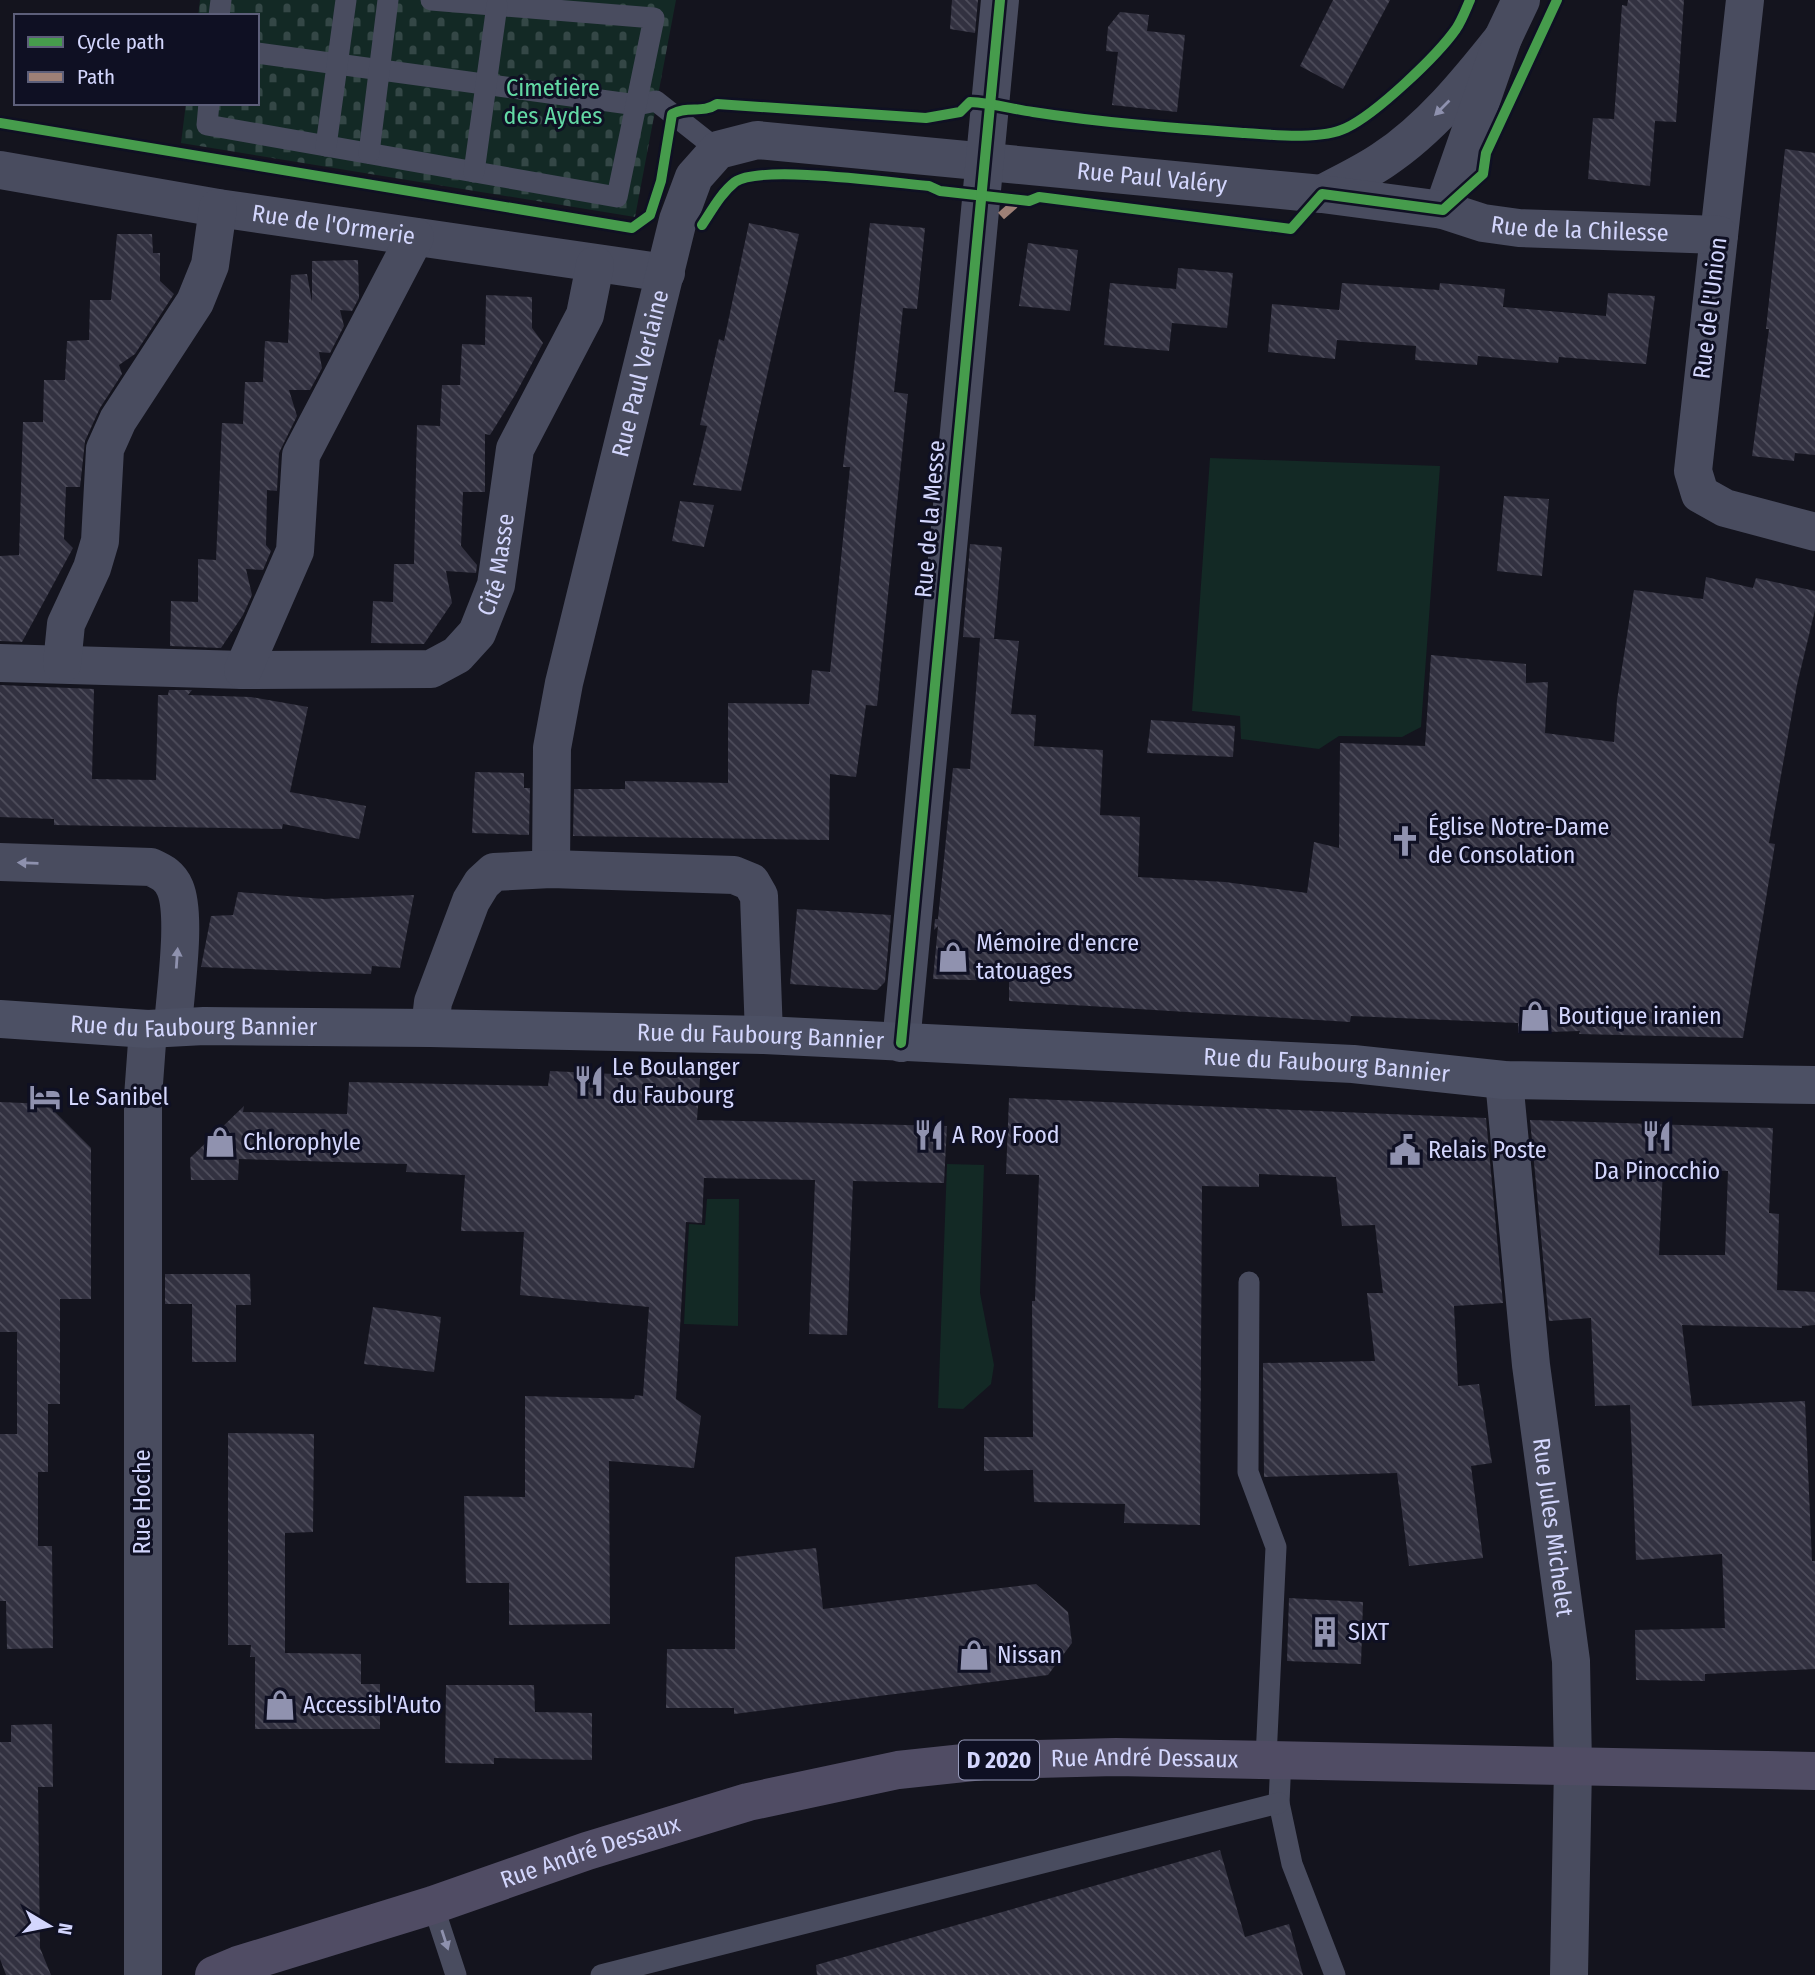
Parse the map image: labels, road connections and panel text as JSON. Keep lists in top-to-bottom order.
{
  "streets": {
    "main road": ["Rue du Faubourg Bannier", "Rue André Dessaux", "D 2020"],
    "street": [
      "Rue Paul Valéry",
      "Rue de l'Ormerie",
      "Rue de la Chilesse",
      "Rue de l'Union",
      "Rue Paul Verlaine",
      "Rue de la Messe",
      "Cité Masse",
      "Rue Hoche",
      "Rue Jules Michelet"
    ]
  },
  "crossings": [
    ["Rue Paul Valéry", "Rue de la Chilesse"],
    ["Rue Paul Valéry", "Rue de la Messe"],
    ["Rue de l'Ormerie", "Rue Paul Verlaine"],
    ["Rue de l'Ormerie", "Cité Masse"],
    ["Rue de la Chilesse", "Rue de l'Union"],
    ["Rue de la Messe", "Rue du Faubourg Bannier"],
    ["Rue du Faubourg Bannier", "Rue Hoche"],
    ["Rue du Faubourg Bannier", "Rue Jules Michelet"],
    ["Rue Jules Michelet", "Rue André Dessaux"]
  ],
  "parks": ["Cimetière des Aydes"],
  "places": {
    "church": ["Église Notre-Dame de Consolation"],
    "shop": [
      "Mémoire d'encre tatouages",
      "Boutique iranien",
      "Chlorophyle",
      "Nissan",
      "Accessibl'Auto"
    ],
    "restaurant": ["Le Boulanger du Faubourg", "A Roy Food", "Da Pinocchio"],
    "hotel": ["Le Sanibel"],
    "public building": ["Relais Poste"],
    "building": ["SIXT"]
  },
  "legend": ["Cycle path", "Path"],
  "north": "right"
}
